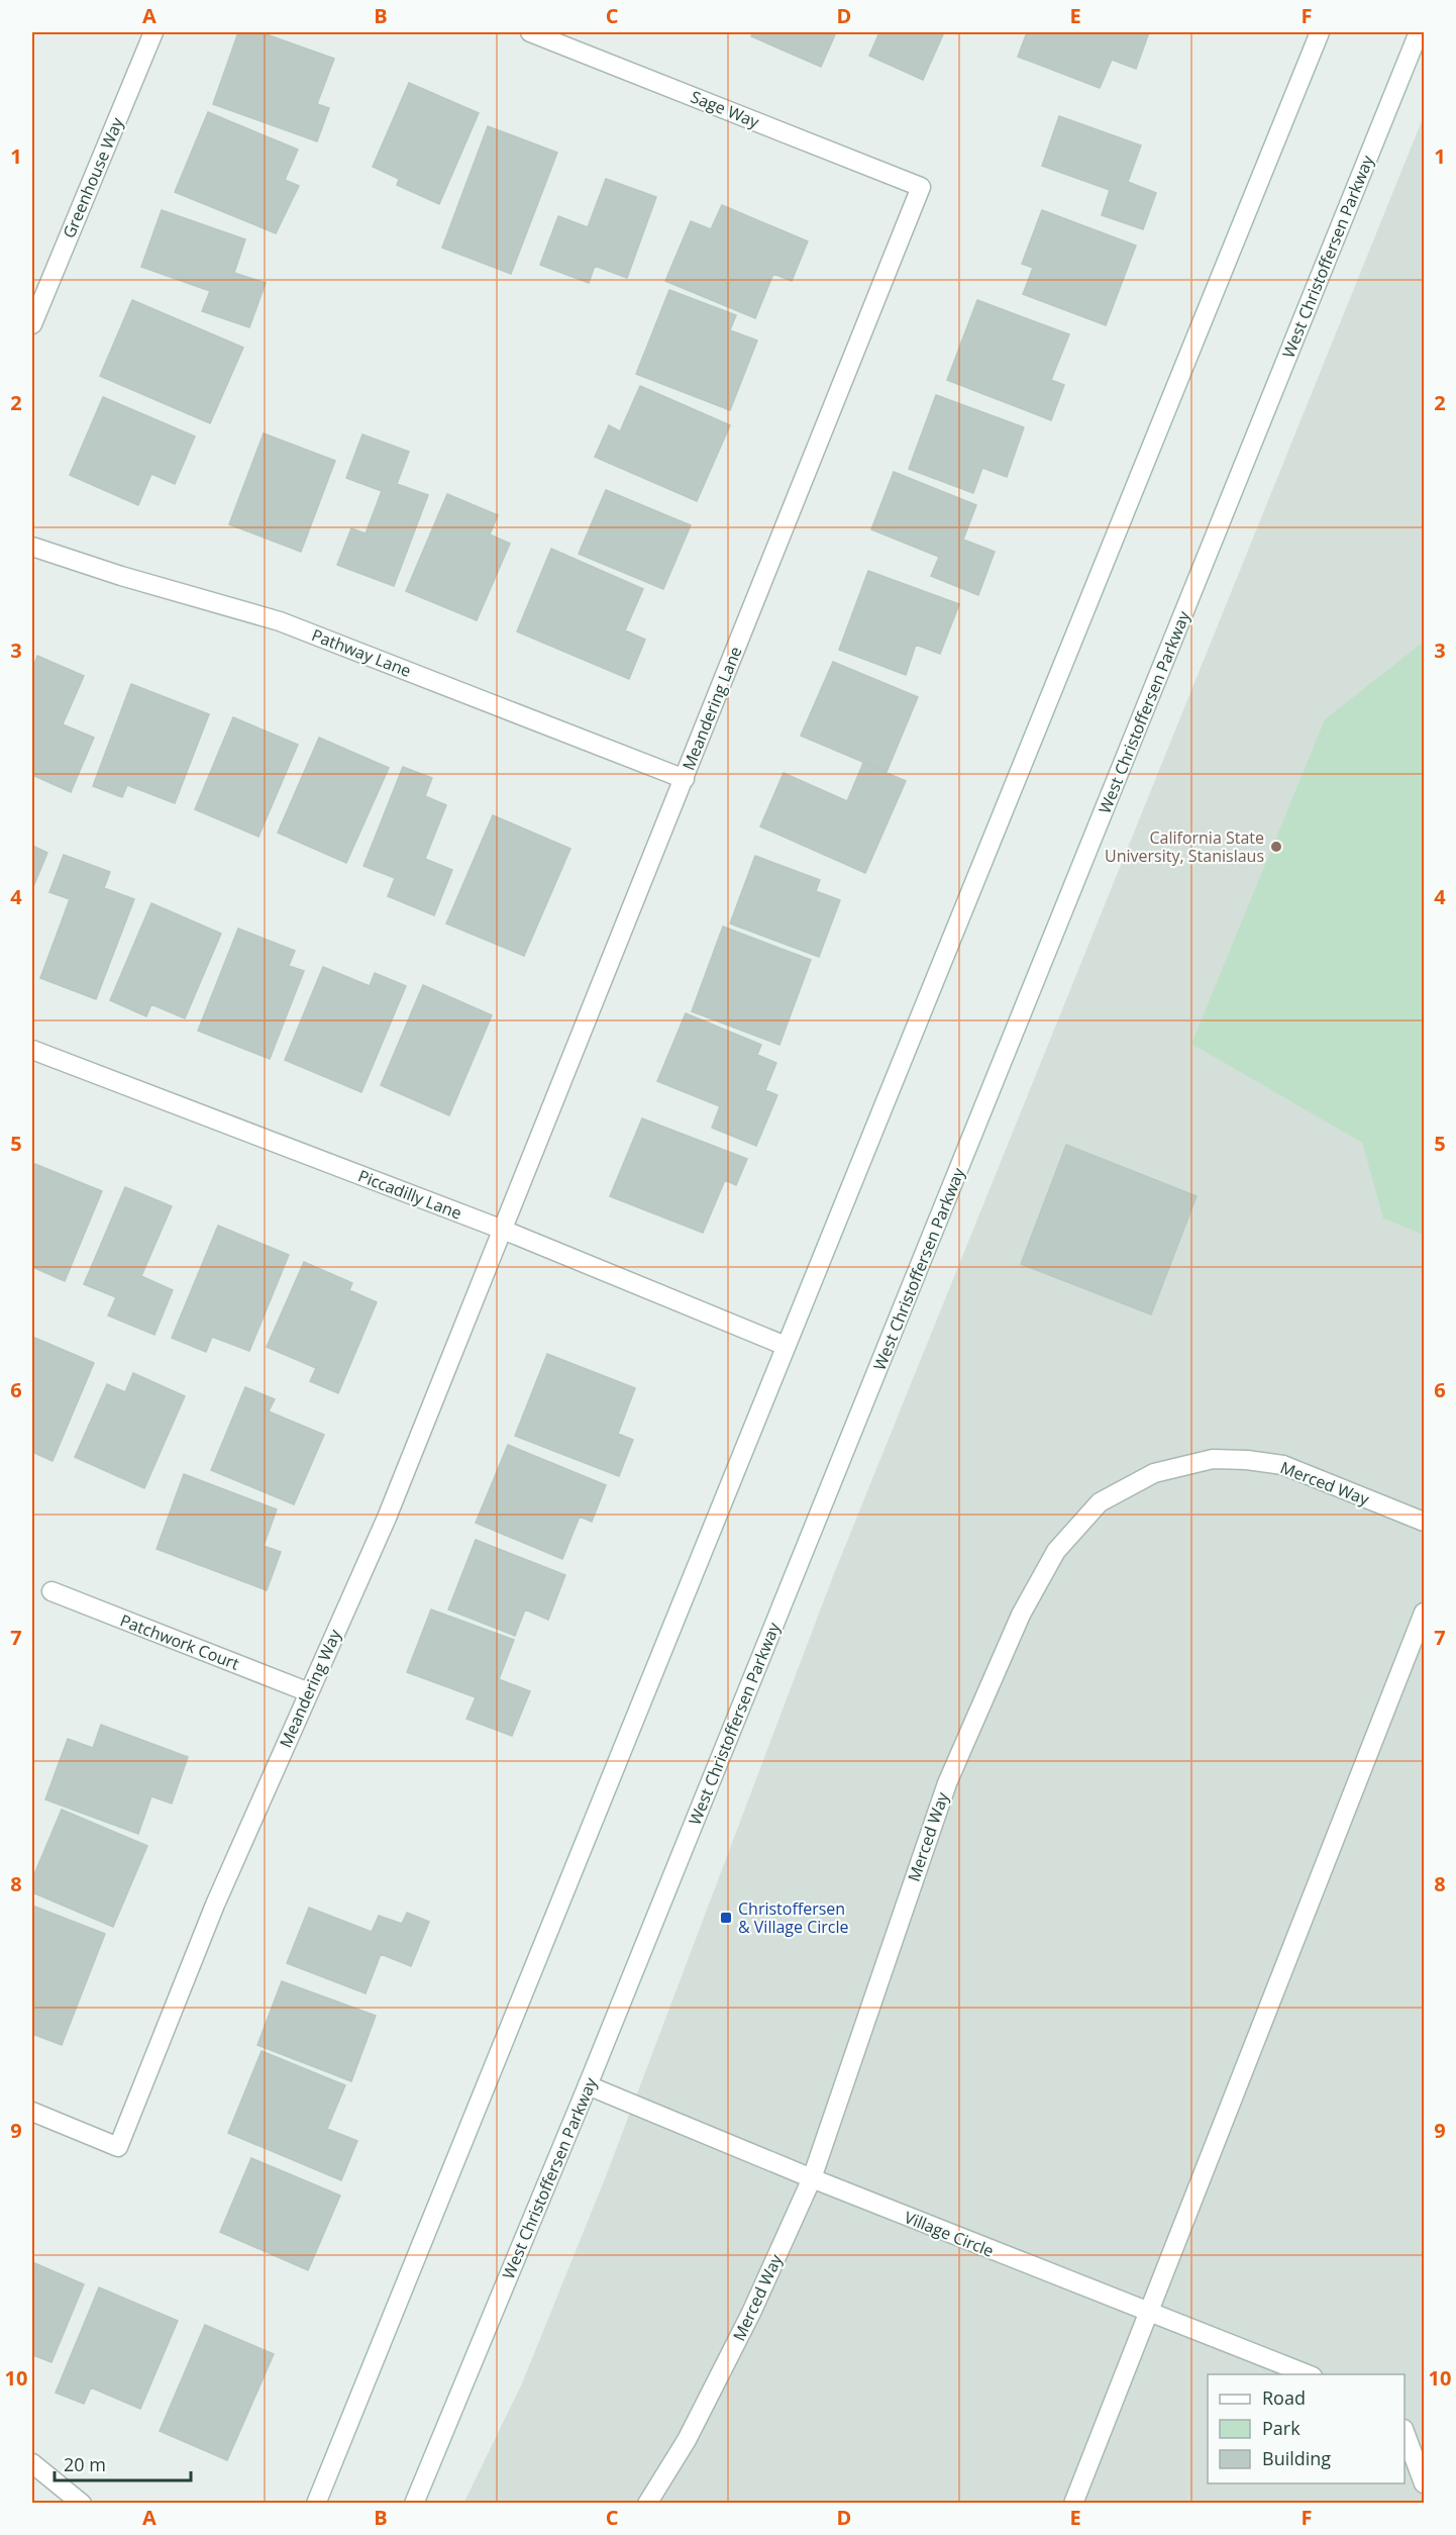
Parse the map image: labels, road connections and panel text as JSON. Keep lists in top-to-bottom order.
{
  "streets": {
    "street": [
      "Sage Way",
      "Greenhouse Way",
      "West Christoffersen Parkway",
      "Pathway Lane",
      "Meandering Lane",
      "Piccadilly Lane",
      "Merced Way",
      "Patchwork Court",
      "Meandering Way",
      "Village Circle"
    ]
  },
  "crossings": [
    ["Sage Way", "Meandering Lane"],
    ["West Christoffersen Parkway", "Village Circle"],
    ["Pathway Lane", "Meandering Lane"],
    ["Meandering Lane", "Piccadilly Lane"],
    ["Meandering Lane", "Meandering Way"],
    ["Piccadilly Lane", "Meandering Way"],
    ["Merced Way", "Village Circle"],
    ["Patchwork Court", "Meandering Way"]
  ],
  "places": {
    "other": ["California State University, Stanislaus"],
    "transit": ["Christoffersen & Village Circle"]
  },
  "legend": ["Road", "Park", "Building"],
  "scale_bar": "20 m",
  "grid": {
    "columns": [
      "A",
      "B",
      "C",
      "D",
      "E",
      "F"
    ],
    "rows": [
      "1",
      "2",
      "3",
      "4",
      "5",
      "6",
      "7",
      "8",
      "9",
      "10"
    ]
  }
}
